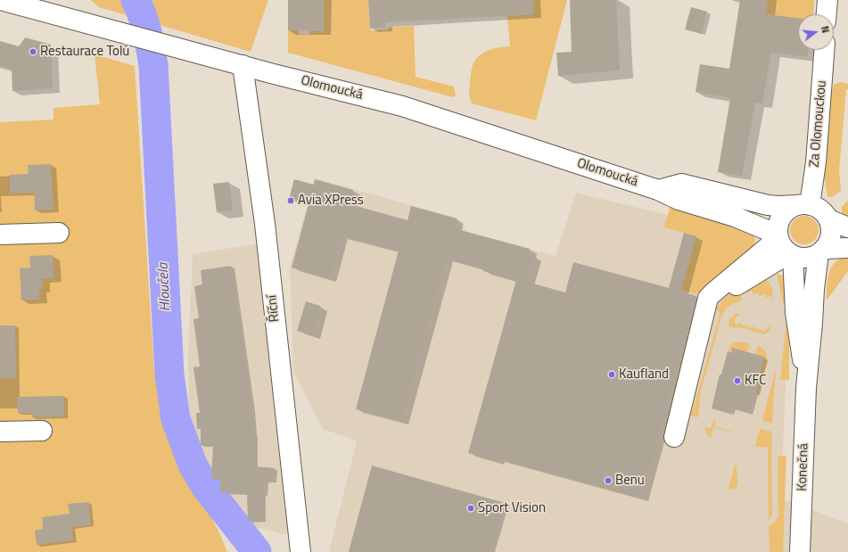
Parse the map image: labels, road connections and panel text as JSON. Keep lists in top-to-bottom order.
{
  "streets": {
    "street": [
      "Olomoucká",
      "Za Olomouckou",
      "Říční",
      "Konečná"
    ]
  },
  "crossings": [
    ["Olomoucká", "Za Olomouckou"],
    ["Olomoucká", "Říční"],
    ["Olomoucká", "Konečná"],
    ["Za Olomouckou", "Konečná"]
  ],
  "water": ["Hloučela"],
  "places": [
    "Restaurace Tolú",
    "Avia XPress",
    "Kaufland",
    "KFC",
    "Benu",
    "Sport Vision"
  ],
  "north": "right"
}
